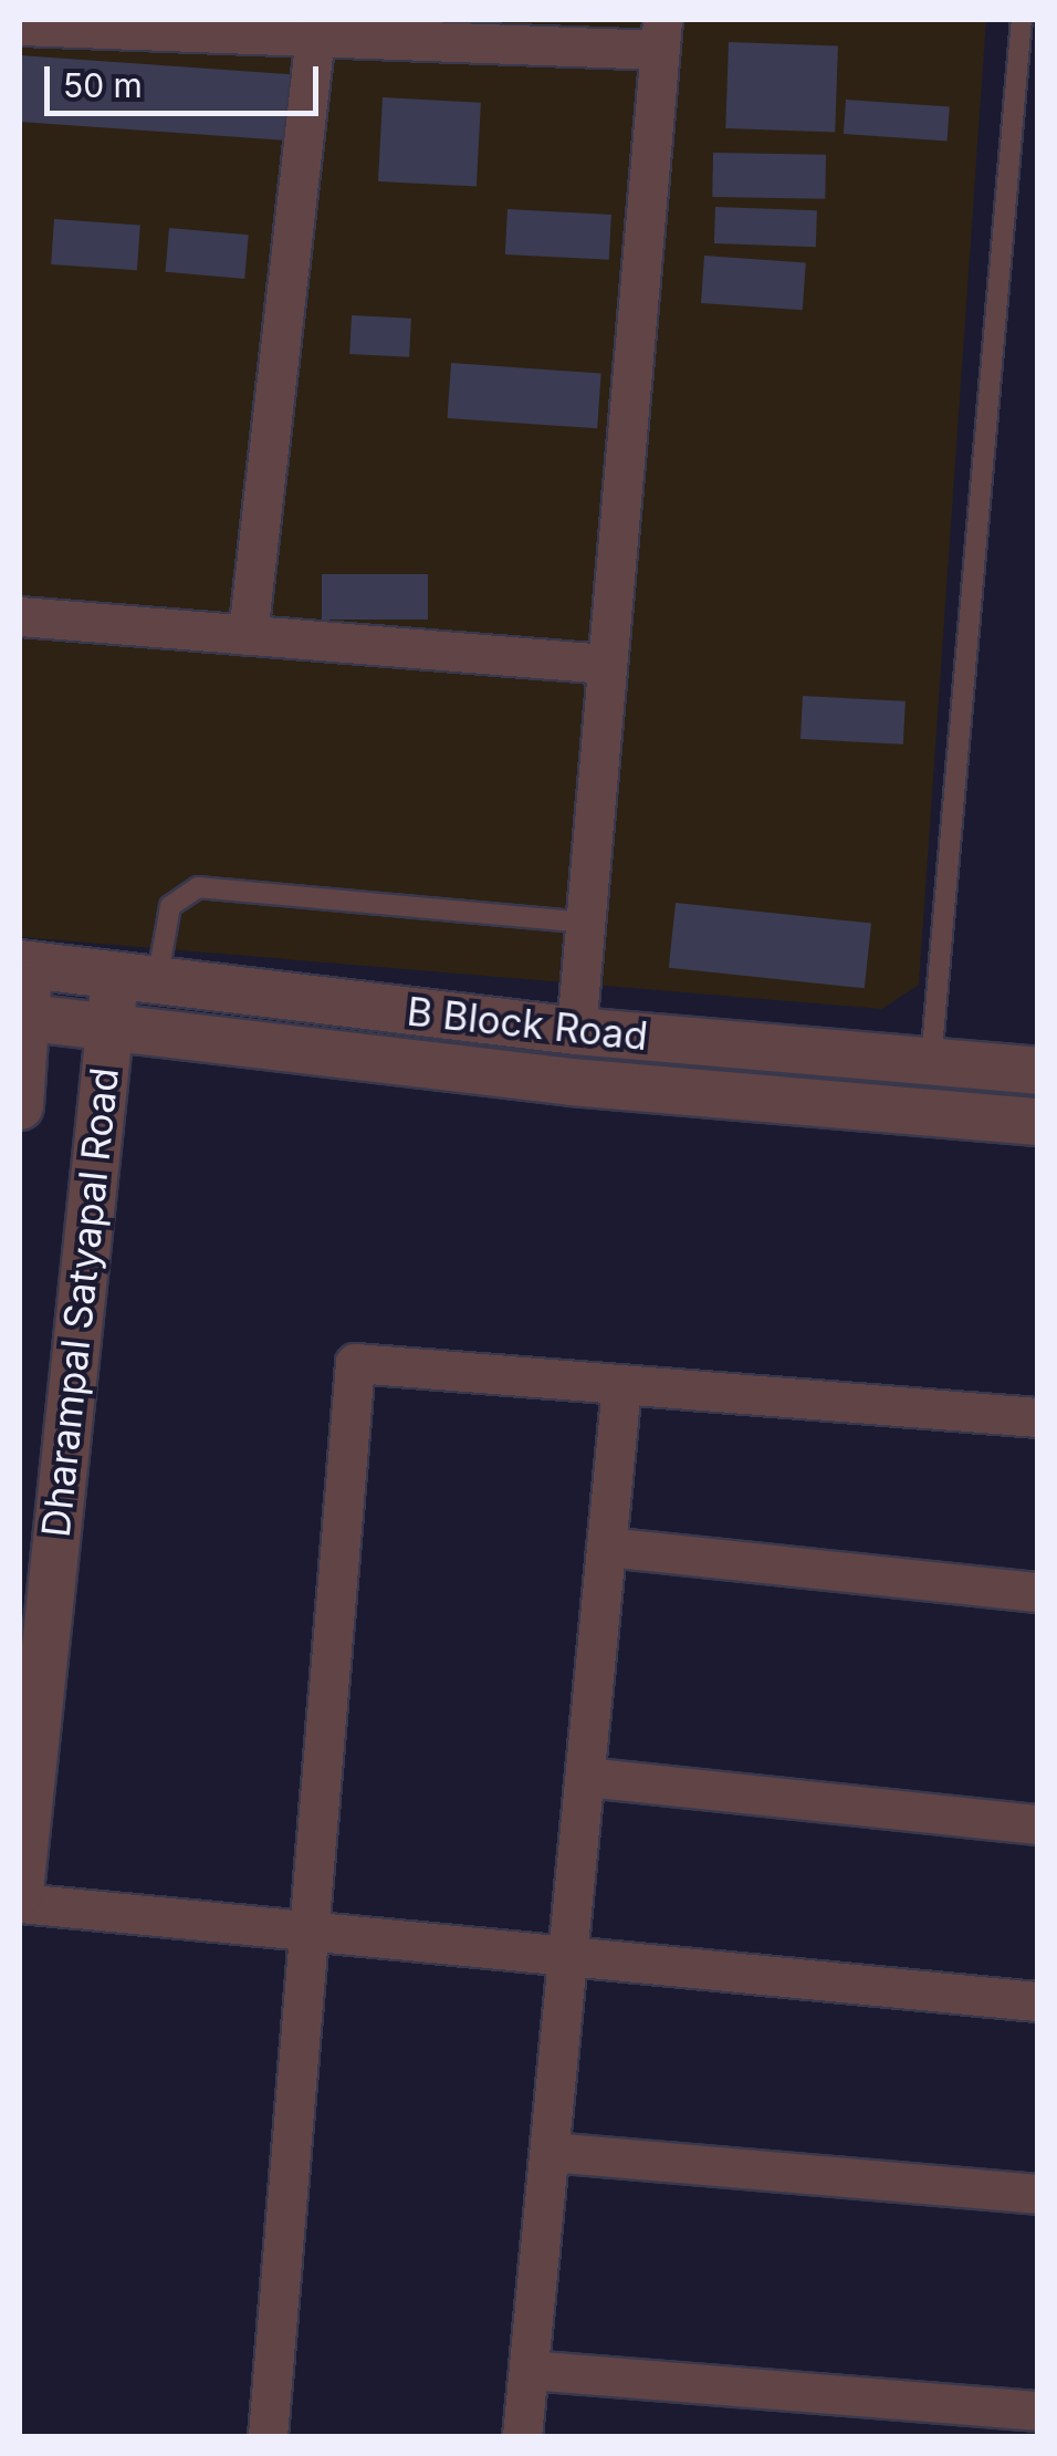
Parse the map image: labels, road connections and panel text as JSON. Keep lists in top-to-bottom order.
{
  "streets": {
    "street": ["B Block Road", "Dharampal Satyapal Road"]
  },
  "crossings": [
    ["B Block Road", "Dharampal Satyapal Road"]
  ],
  "scale_bar": "50 m"
}
